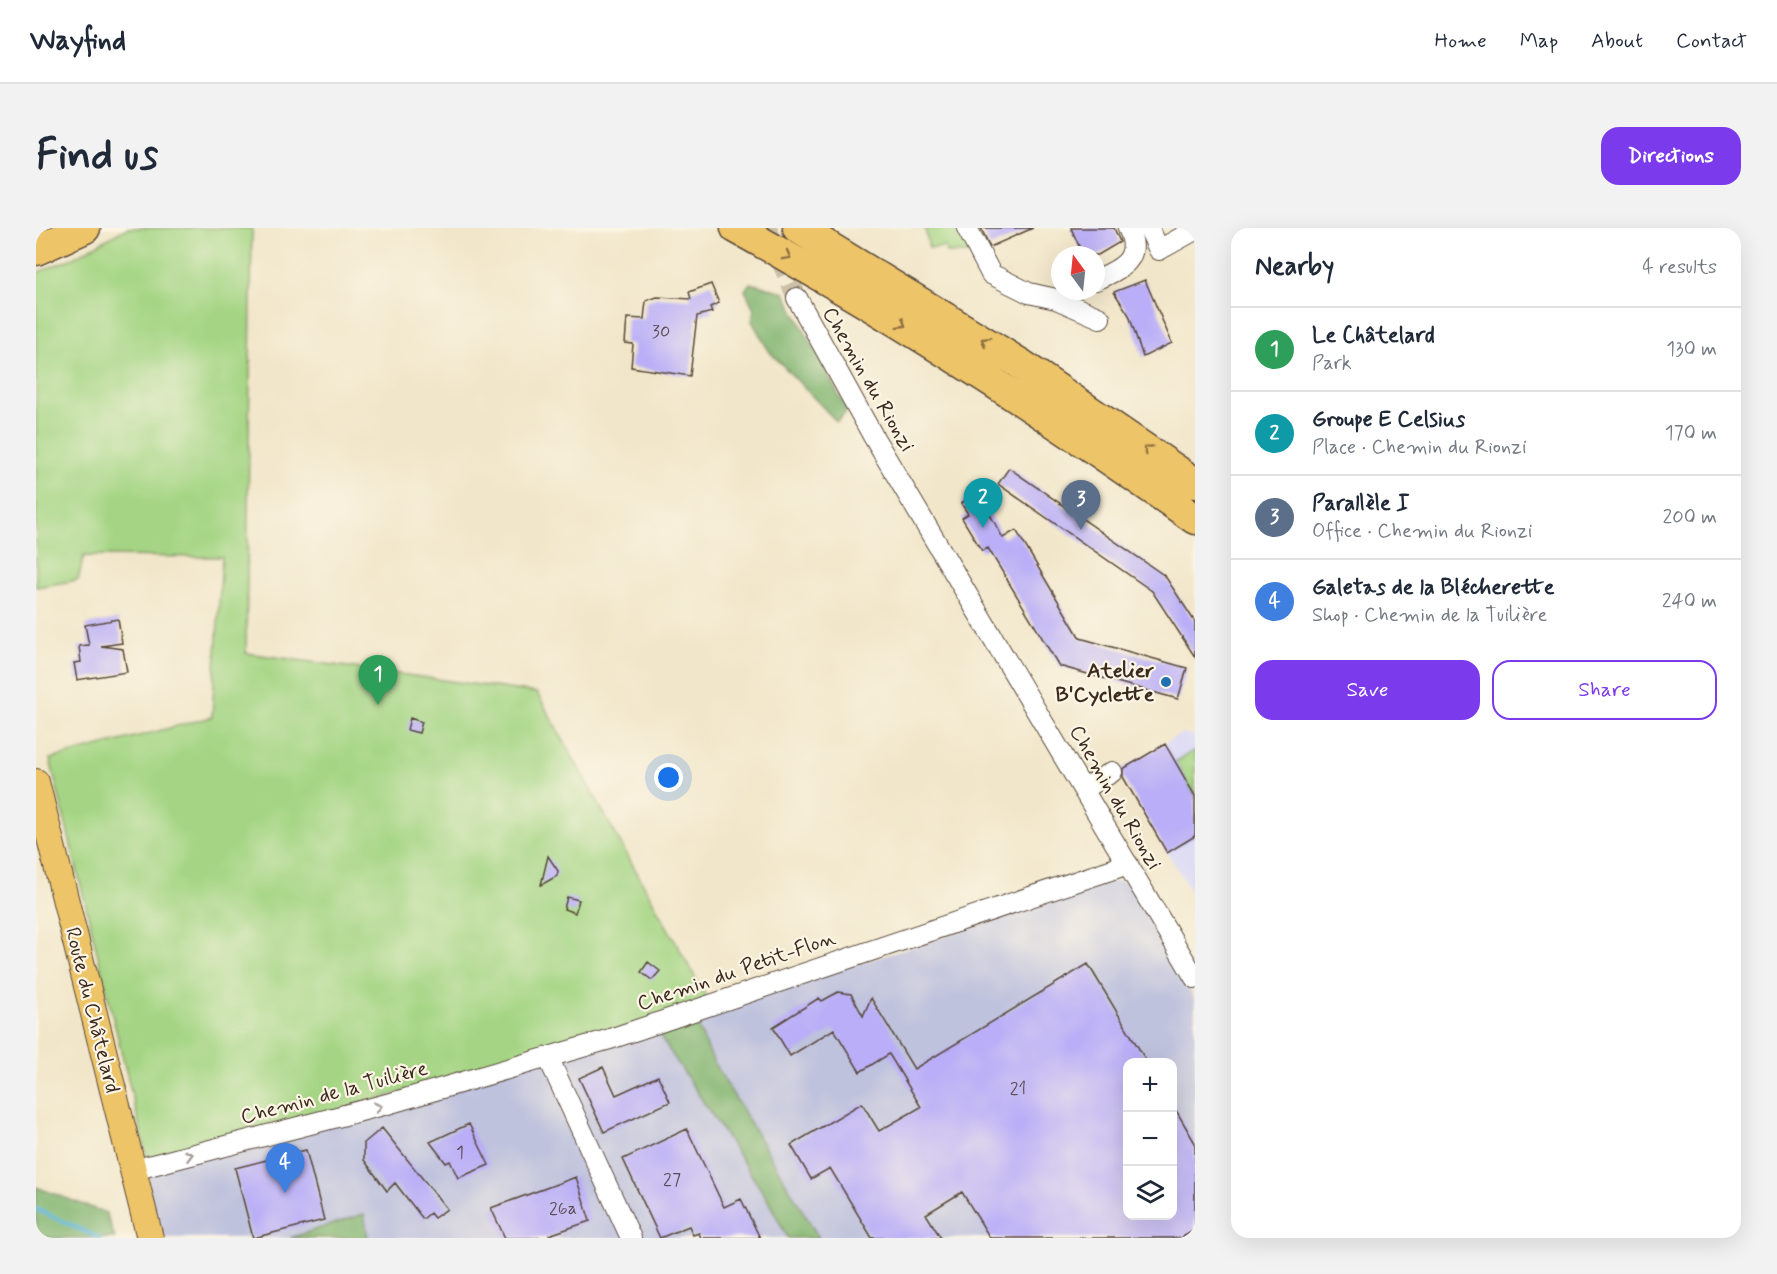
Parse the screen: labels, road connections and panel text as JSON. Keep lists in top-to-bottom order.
{
  "streets": {
    "main road": ["Route du Châtelard"],
    "street": ["Chemin du Rionzi", "Chemin du Petit-Flon", "Chemin de la Tuilière"]
  },
  "crossings": [
    ["Chemin du Rionzi", "Chemin du Petit-Flon"],
    ["Chemin du Petit-Flon", "Chemin de la Tuilière"],
    ["Route du Châtelard", "Chemin de la Tuilière"]
  ],
  "one_way": ["Chemin de la Tuilière"],
  "places": ["Atelier B'Cyclette"],
  "house_numbers": [
    "30",
    "21",
    "1",
    "27",
    "26a"
  ],
  "north": "top",
  "page": {
    "header": "Wayfind",
    "nav": [
      "Home",
      "Map",
      "About",
      "Contact"
    ],
    "buttons": [
      "Directions",
      ["Save", "Share"]
    ],
    "title": "Find us",
    "heading": ["Nearby", "4 results"],
    "list": [
      {
        "mark": "1",
        "name": "Le Châtelard",
        "note": "Park",
        "value": "130 m"
      },
      {
        "mark": "2",
        "name": "Groupe E Celsius",
        "note": "Place · Chemin du Rionzi",
        "value": "170 m"
      },
      {
        "mark": "3",
        "name": "Parallèle I",
        "note": "Office · Chemin du Rionzi",
        "value": "200 m"
      },
      {
        "mark": "4",
        "name": "Galetas de la Blécherette",
        "note": "Shop · Chemin de la Tuilière",
        "value": "240 m"
      }
    ],
    "pins": [
      "2",
      "3",
      "1",
      "4"
    ],
    "map_buttons": ["+", "−"]
  }
}
